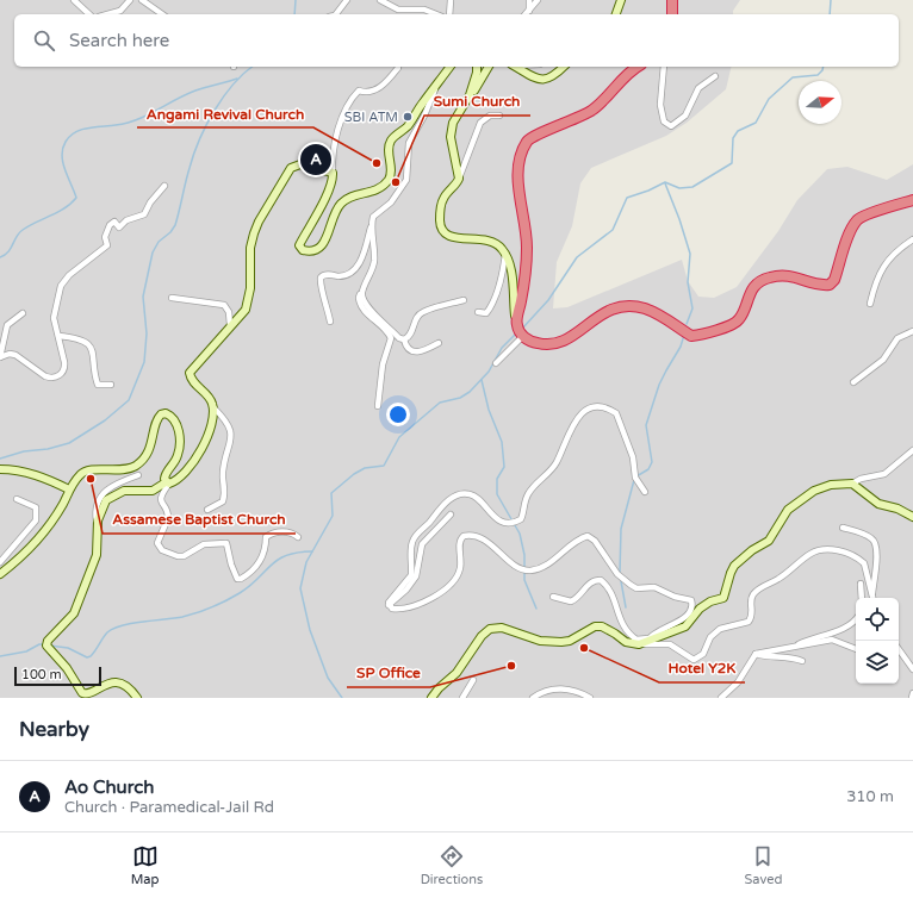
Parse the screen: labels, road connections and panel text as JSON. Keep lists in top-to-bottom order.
{
  "places": [
    "SBI ATM",
    "Angami Revival Church",
    "Sumi Church",
    "Assamese Baptist Church",
    "Hotel Y2K",
    "SP Office"
  ],
  "scale_bar": "100 m",
  "north": "right",
  "page": {
    "search": "Search here",
    "pins": "A",
    "scale": "100 m",
    "heading": "Nearby",
    "list": [
      {
        "mark": "A",
        "name": "Ao Church",
        "note": "Church · Paramedical-Jail Rd",
        "value": "310 m"
      }
    ],
    "nav": ["Map", "Directions", "Saved"]
  }
}
